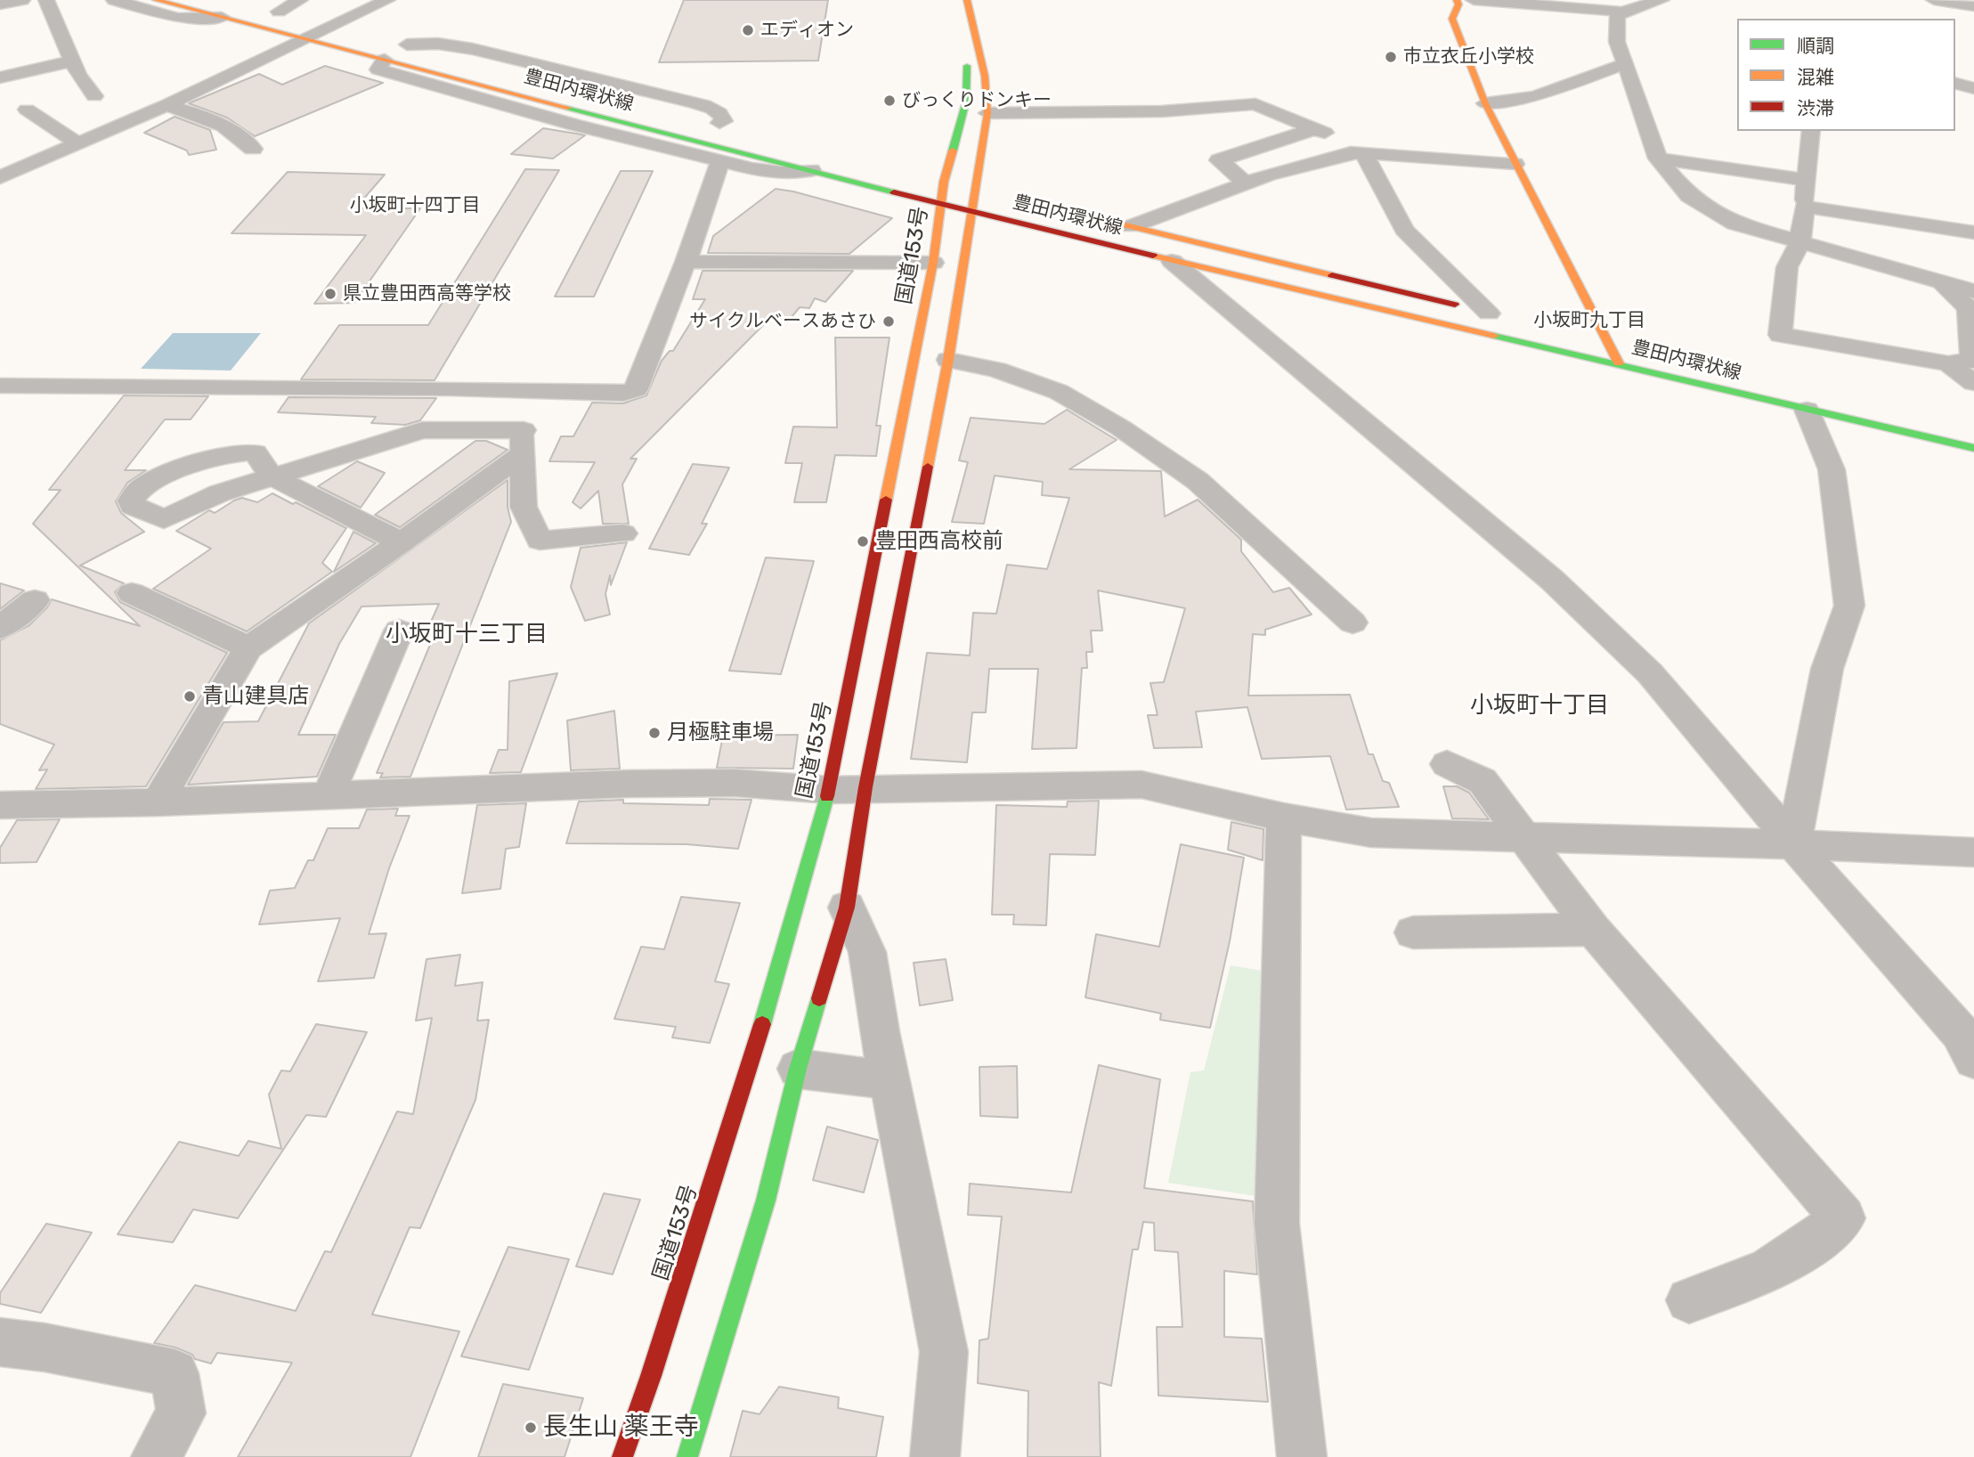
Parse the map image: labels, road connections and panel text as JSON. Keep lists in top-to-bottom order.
{
  "streets": {
    "main road": ["豊田内環状線", "国道153号"]
  },
  "crossings": [
    ["豊田内環状線", "国道153号"]
  ],
  "districts": [
    "小坂町十四丁目",
    "小坂町九丁目",
    "小坂町十三丁目",
    "小坂町十丁目"
  ],
  "places": [
    "エディオン",
    "市立衣丘小学校",
    "びっくりドンキー",
    "県立豊田西高等学校",
    "サイクルベースあさひ",
    "豊田西高校前",
    "青山建具店",
    "月極駐車場",
    "長生山 薬王寺"
  ],
  "legend": ["順調", "混雑", "渋滞"]
}
